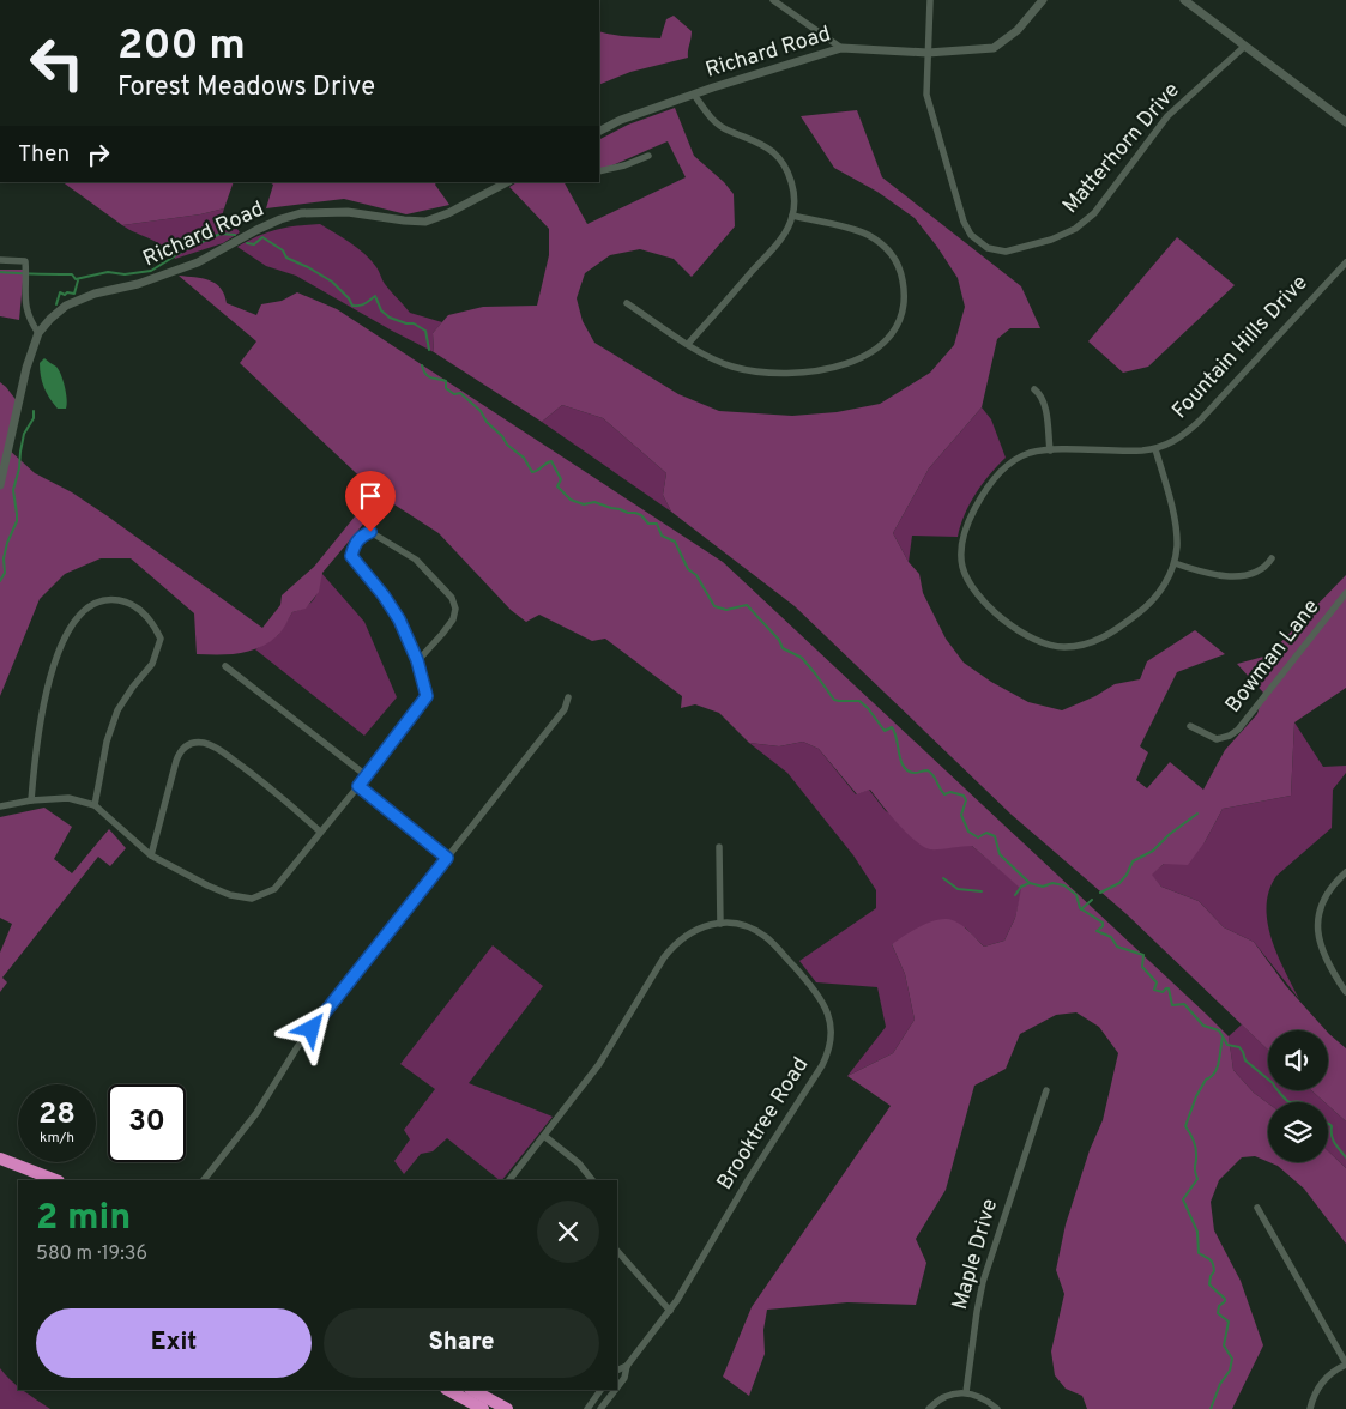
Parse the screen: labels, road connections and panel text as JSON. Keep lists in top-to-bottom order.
{
  "streets": {
    "street": [
      "Richard Road",
      "Matterhorn Drive",
      "Fountain Hills Drive",
      "Bowman Lane",
      "Brooktree Road",
      "Maple Drive"
    ]
  },
  "crossings": [
    ["Richard Road", "Matterhorn Drive"]
  ],
  "page": {
    "turn": ["200 m", "Forest Meadows Drive"],
    "then": "Then",
    "speed": "28 km/h",
    "limit": "30",
    "heading": ["2 min", "580 m · 19:36"],
    "buttons": ["Exit", "Share"]
  }
}
